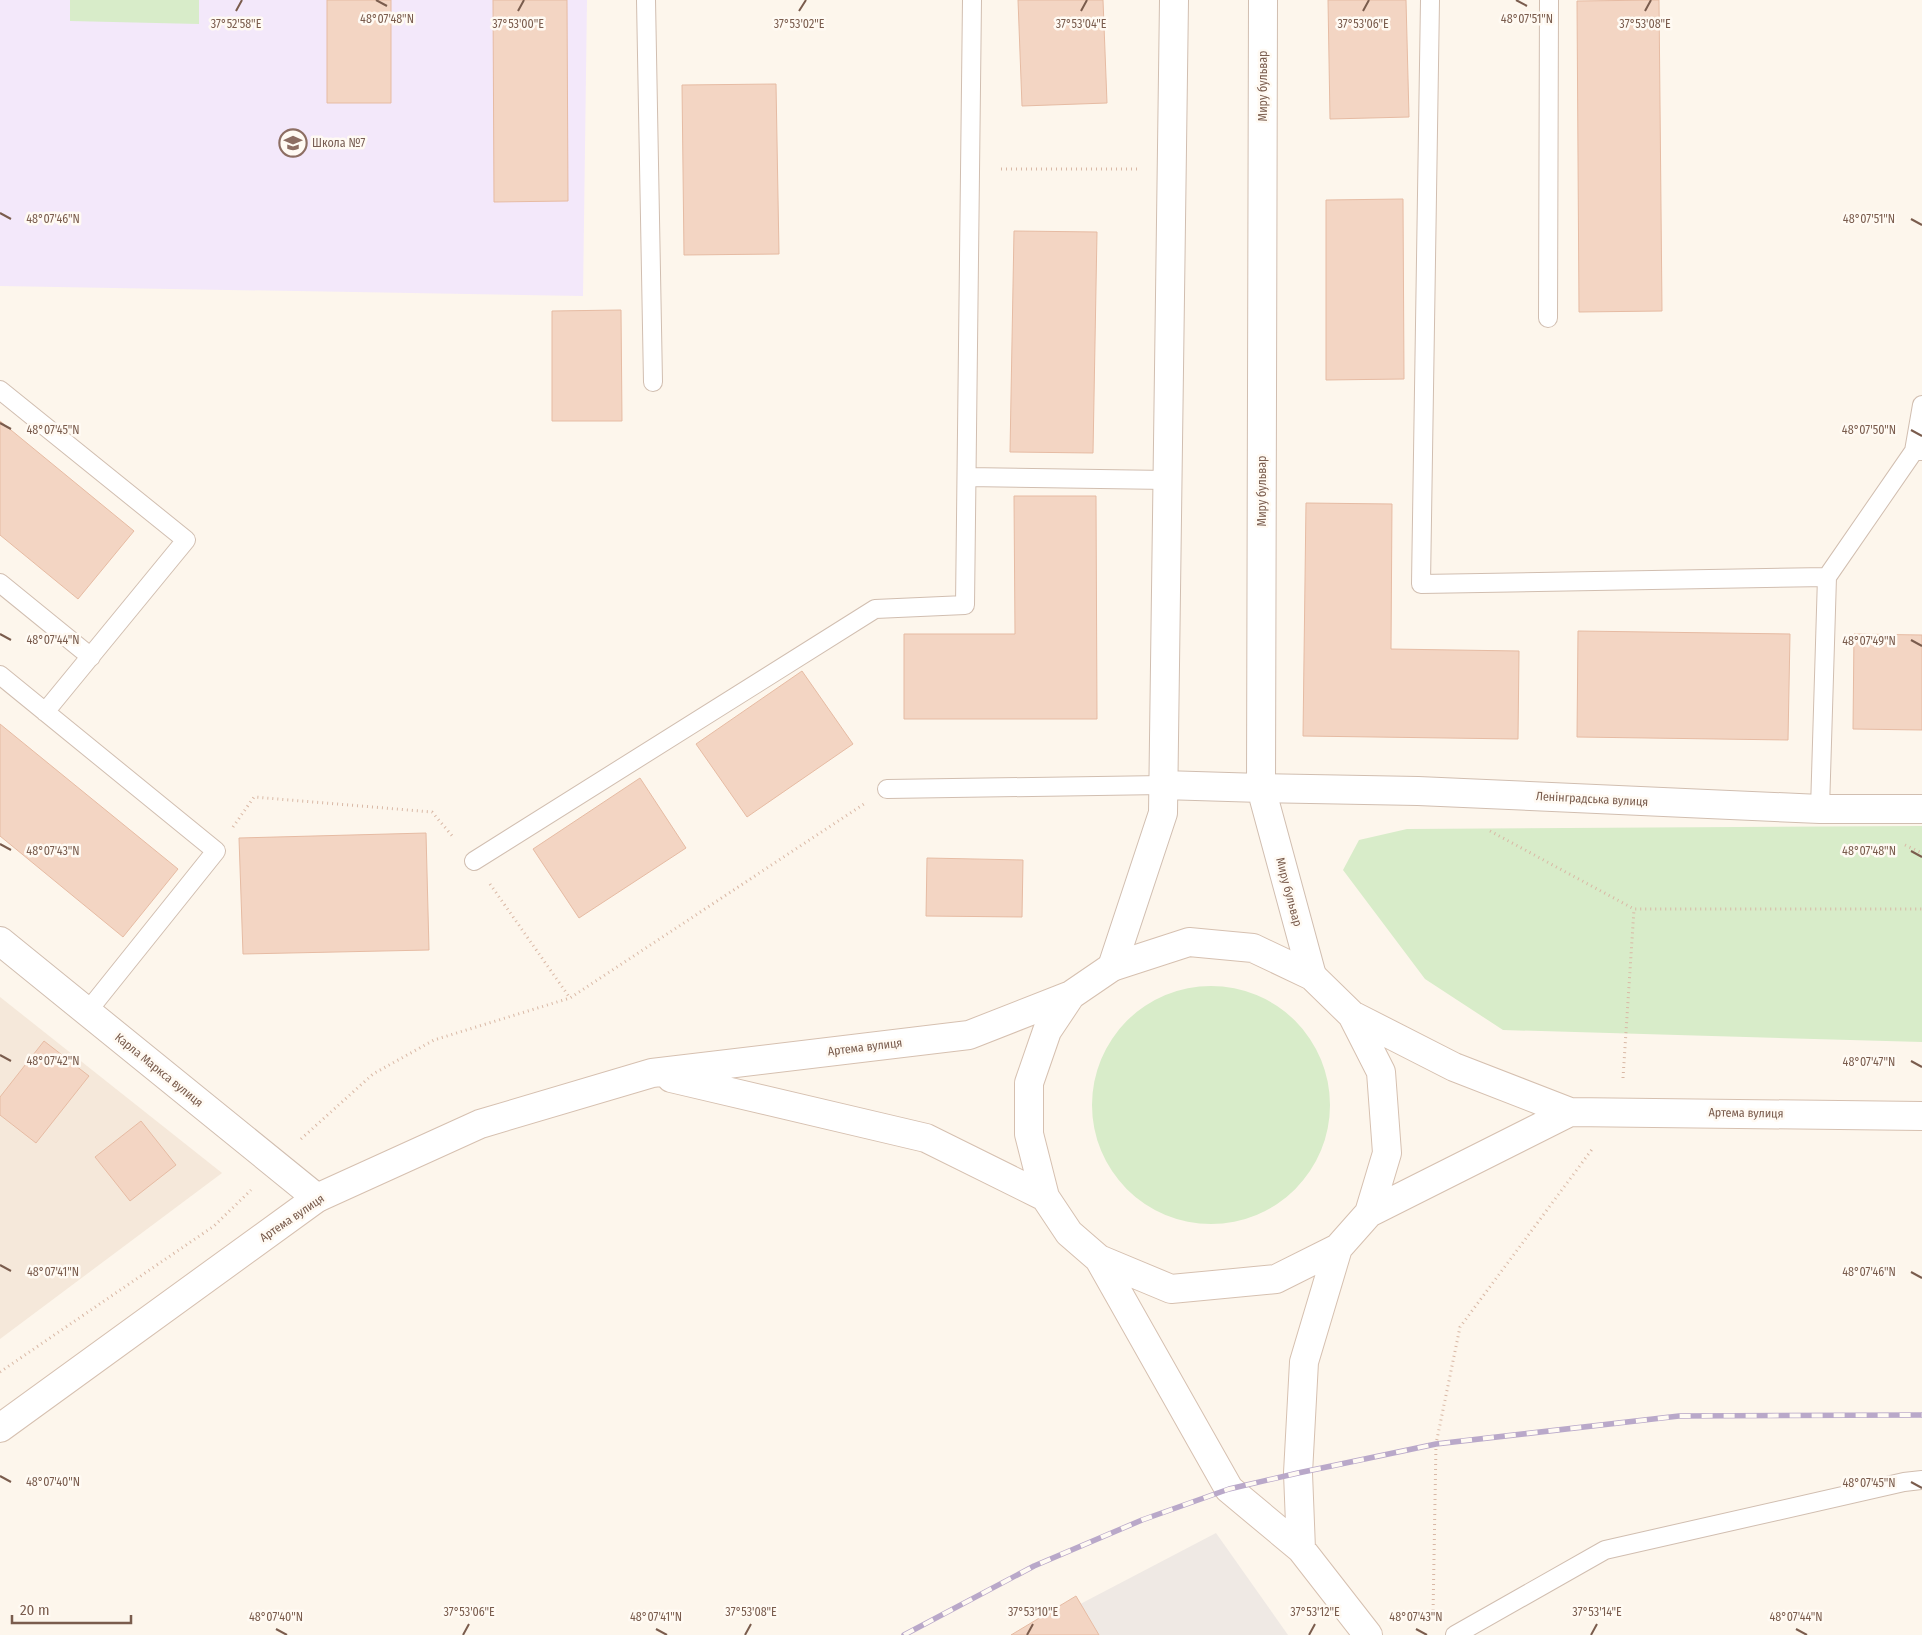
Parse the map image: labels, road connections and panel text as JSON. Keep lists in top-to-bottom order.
{
  "streets": {
    "main road": [
      "Миру бульвар",
      "Ленінградська вулиця",
      "Артема вулиця",
      "Карла Маркса вулиця"
    ]
  },
  "crossings": [
    ["Миру бульвар", "Ленінградська вулиця"],
    ["Артема вулиця", "Карла Маркса вулиця"]
  ],
  "places": {
    "school or university": ["Школа №7"]
  },
  "scale_bar": "20 m",
  "coordinates": [
    "48°07'48\"N",
    "48°07'51\"N",
    "37°52'58\"E",
    "37°53'00\"E",
    "37°53'02\"E",
    "37°53'04\"E",
    "37°53'06\"E",
    "37°53'08\"E",
    "48°07'46\"N",
    "48°07'45\"N",
    "48°07'50\"N",
    "48°07'44\"N",
    "48°07'49\"N",
    "48°07'43\"N",
    "48°07'42\"N",
    "48°07'47\"N",
    "48°07'41\"N",
    "48°07'40\"N",
    "37°53'10\"E",
    "37°53'12\"E",
    "37°53'14\"E"
  ]
}
